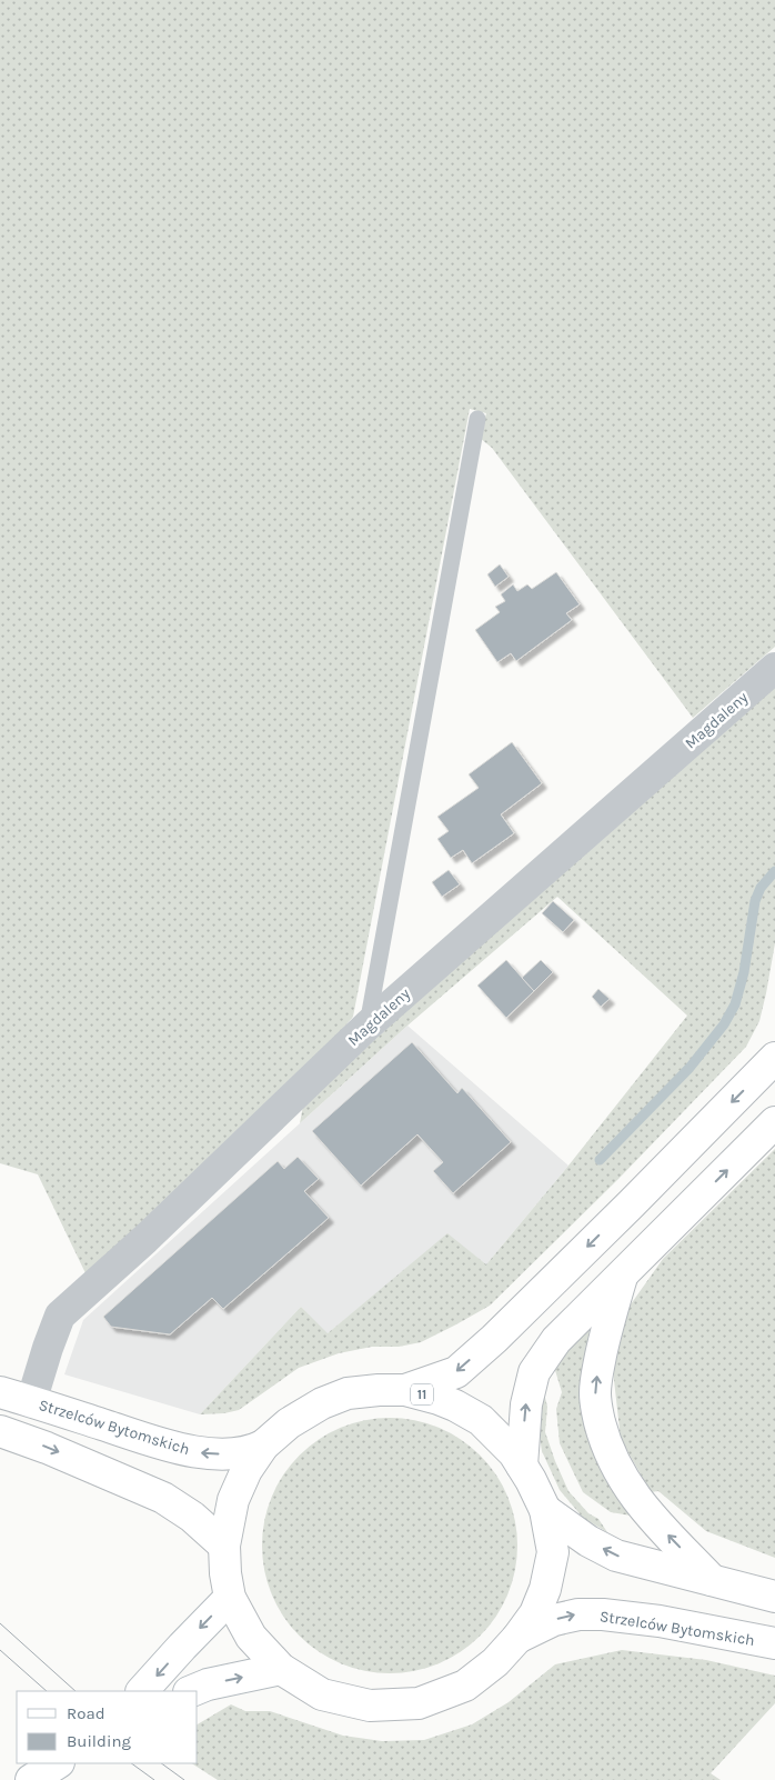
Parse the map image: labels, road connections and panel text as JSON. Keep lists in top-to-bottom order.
{
  "streets": {
    "main road": ["11", "Strzelców Bytomskich"],
    "street": ["Magdaleny"]
  },
  "crossings": [
    ["Magdaleny", "Strzelców Bytomskich"],
    ["11", "Strzelców Bytomskich"]
  ],
  "legend": ["Road", "Building"]
}
